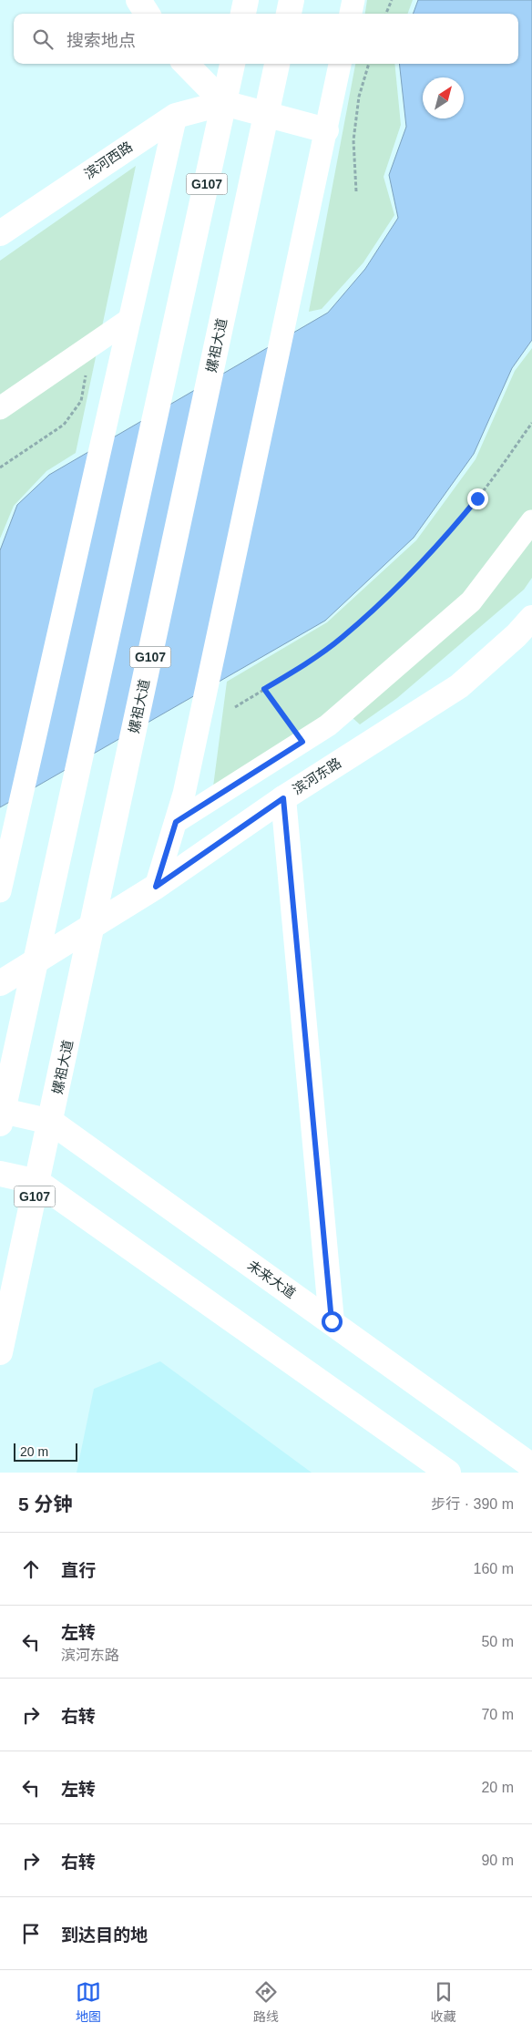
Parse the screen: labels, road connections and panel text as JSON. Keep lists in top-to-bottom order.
{
  "streets": {
    "main road": [
      "滨河西路",
      "G107",
      "嫘祖大道",
      "滨河东路",
      "未来大道"
    ]
  },
  "crossings": [
    ["滨河西路", "G107"],
    ["G107", "未来大道"],
    ["嫘祖大道", "未来大道"]
  ],
  "scale_bar": "20 m",
  "north": "top right",
  "page": {
    "search": "搜索地点",
    "scale": "20 m",
    "heading": ["5 分钟", "步行 · 390 m"],
    "list": [
      ["直行", "160 m"],
      ["左转", "滨河东路", "50 m"],
      ["右转", "70 m"],
      ["左转", "20 m"],
      ["右转", "90 m"],
      "到达目的地"
    ],
    "nav": ["地图", "路线", "收藏"]
  }
}
